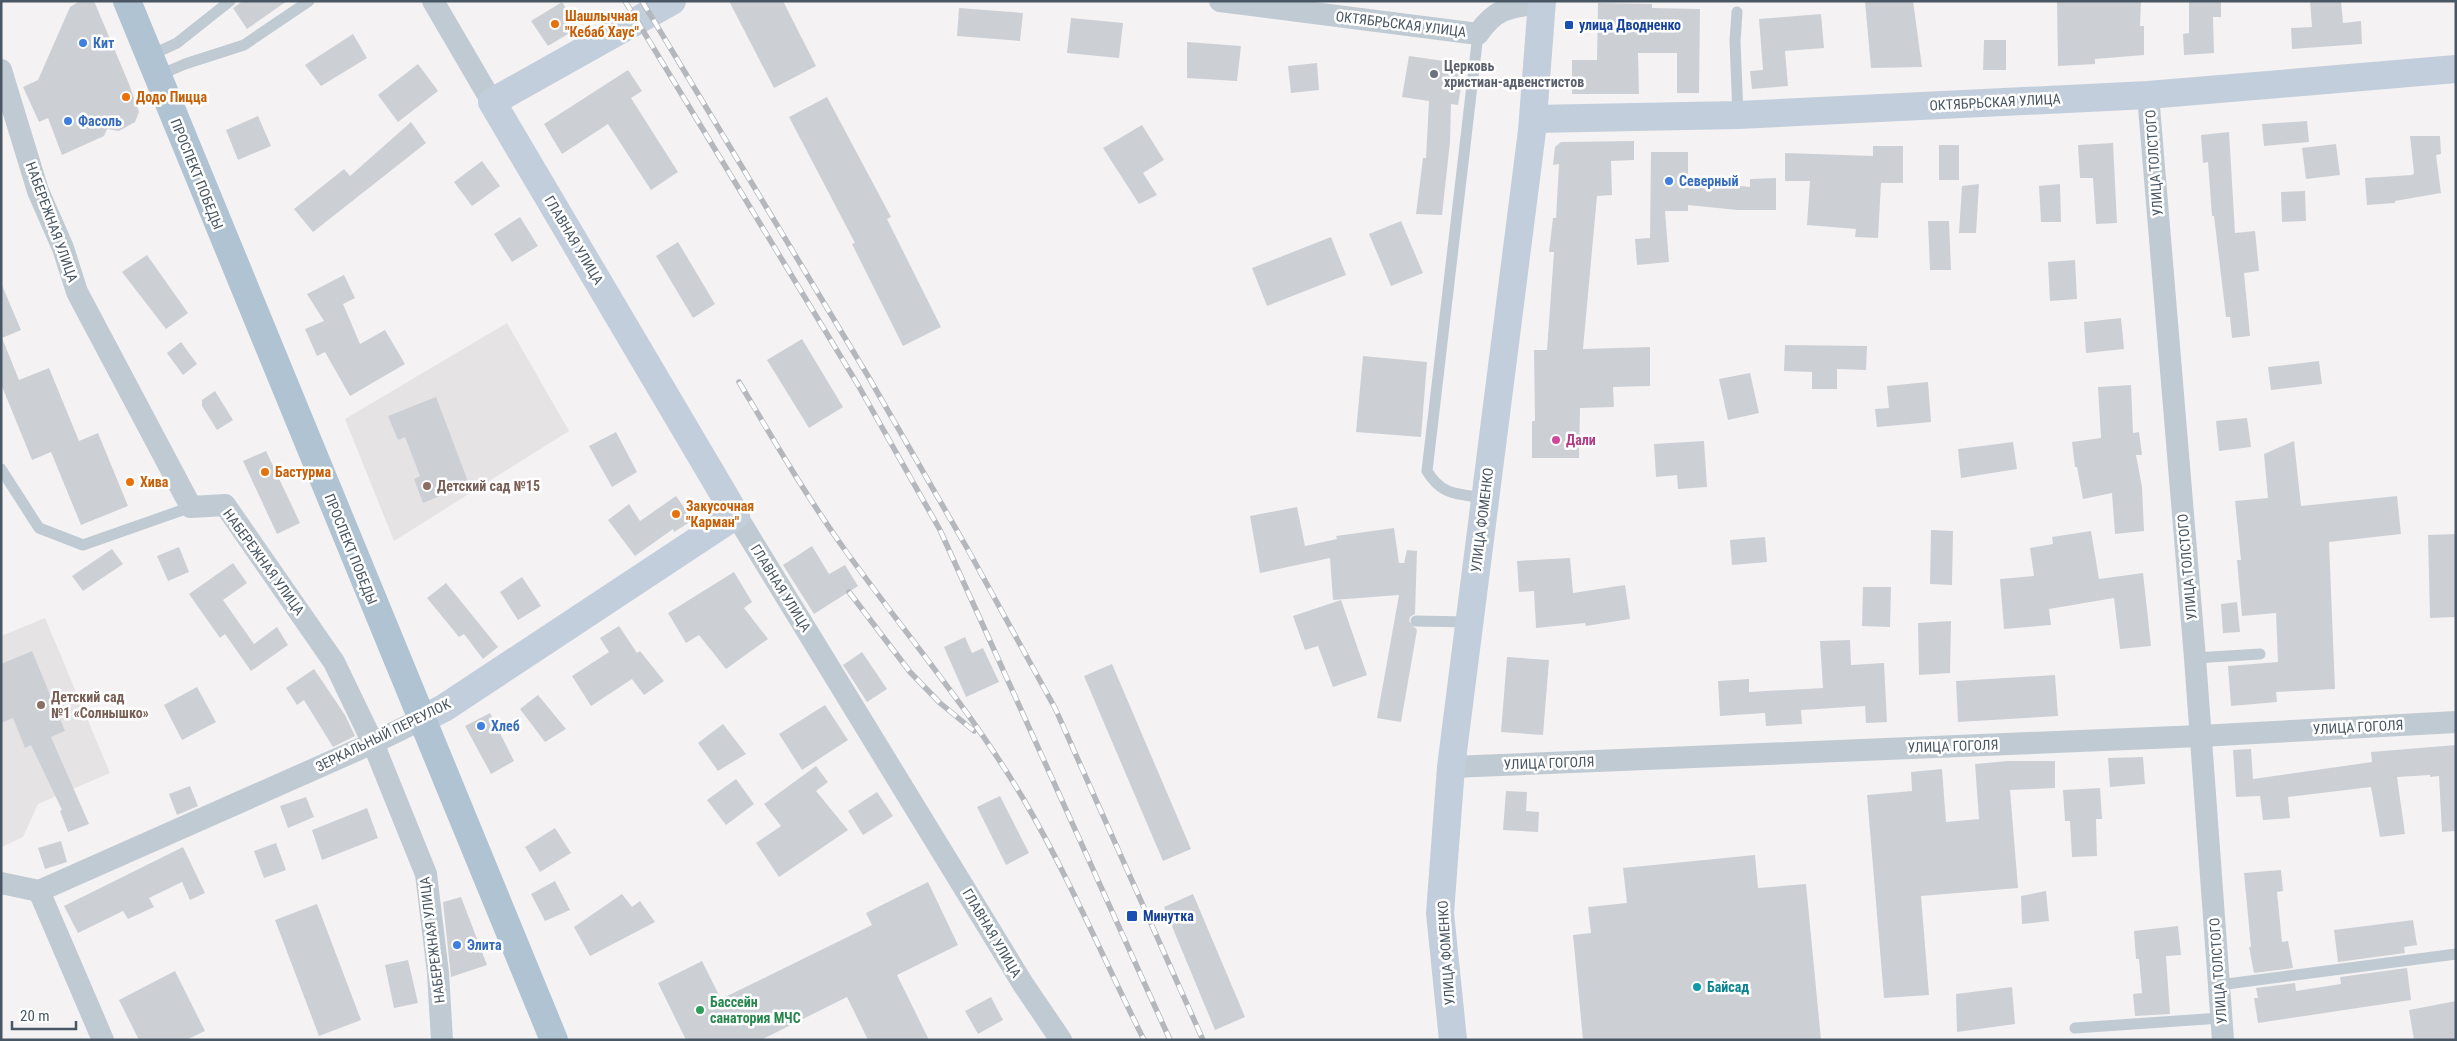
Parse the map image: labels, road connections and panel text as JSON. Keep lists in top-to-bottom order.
{
  "streets": {
    "main road": ["ПРОСПЕКТ ПОБЕДЫ"],
    "street": [
      "ОКТЯБРЬСКАЯ УЛИЦА",
      "УЛИЦА ТОЛСТОГО",
      "НАБЕРЕЖНАЯ УЛИЦА",
      "ГЛАВНАЯ УЛИЦА",
      "УЛИЦА ФОМЕНКО",
      "УЛИЦА ГОГОЛЯ",
      "ЗЕРКАЛЬНЫЙ ПЕРЕУЛОК"
    ]
  },
  "crossings": [
    ["ОКТЯБРЬСКАЯ УЛИЦА", "УЛИЦА ТОЛСТОГО"],
    ["ОКТЯБРЬСКАЯ УЛИЦА", "УЛИЦА ФОМЕНКО"],
    ["УЛИЦА ТОЛСТОГО", "УЛИЦА ГОГОЛЯ"],
    ["ПРОСПЕКТ ПОБЕДЫ", "ЗЕРКАЛЬНЫЙ ПЕРЕУЛОК"],
    ["НАБЕРЕЖНАЯ УЛИЦА", "ЗЕРКАЛЬНЫЙ ПЕРЕУЛОК"],
    ["ГЛАВНАЯ УЛИЦА", "ЗЕРКАЛЬНЫЙ ПЕРЕУЛОК"],
    ["УЛИЦА ФОМЕНКО", "УЛИЦА ГОГОЛЯ"]
  ],
  "places": {
    "other": [
      "Шашлычная \"Кебаб Хаус\"",
      "Кит",
      "Церковь христиан-адвенстистов",
      "Додо Пицца",
      "Фасоль",
      "Северный",
      "Дали",
      "Бастурма",
      "Хива",
      "Детский сад №15",
      "Закусочная \"Карман\"",
      "Детский сад №1 «Солнышко»",
      "Хлеб",
      "Элита",
      "Байсад",
      "Бассейн санатория МЧС"
    ],
    "transit": ["улица Дводненко", "Минутка"]
  },
  "scale_bar": "20 m"
}
